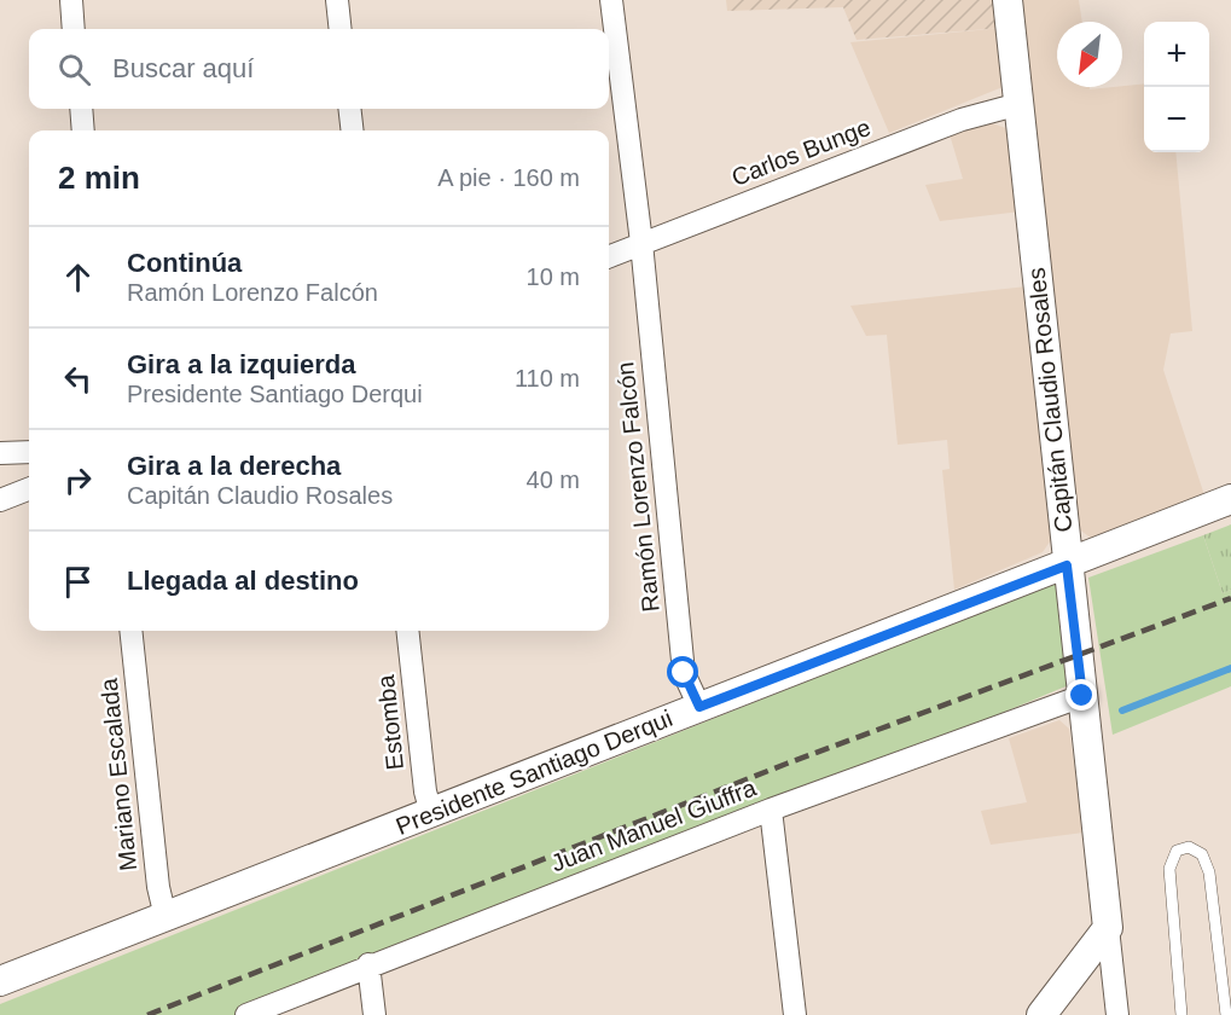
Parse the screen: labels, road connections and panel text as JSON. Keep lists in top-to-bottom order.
{
  "streets": {
    "street": [
      "Carlos Bunge",
      "Capitán Claudio Rosales",
      "Ramón Lorenzo Falcón",
      "Estomba",
      "Presidente Santiago Derqui",
      "Mariano Escalada",
      "Juan Manuel Giuffra"
    ]
  },
  "crossings": [
    ["Carlos Bunge", "Capitán Claudio Rosales"],
    ["Carlos Bunge", "Ramón Lorenzo Falcón"],
    ["Capitán Claudio Rosales", "Presidente Santiago Derqui"],
    ["Capitán Claudio Rosales", "Juan Manuel Giuffra"],
    ["Ramón Lorenzo Falcón", "Presidente Santiago Derqui"],
    ["Estomba", "Presidente Santiago Derqui"],
    ["Presidente Santiago Derqui", "Mariano Escalada"]
  ],
  "north": "bottom left",
  "page": {
    "map_buttons": ["+", "−"],
    "search": "Buscar aquí",
    "heading": ["2 min", "A pie · 160 m"],
    "list": [
      ["Continúa", "Ramón Lorenzo Falcón", "10 m"],
      ["Gira a la izquierda", "Presidente Santiago Derqui", "110 m"],
      ["Gira a la derecha", "Capitán Claudio Rosales", "40 m"],
      "Llegada al destino"
    ]
  }
}
